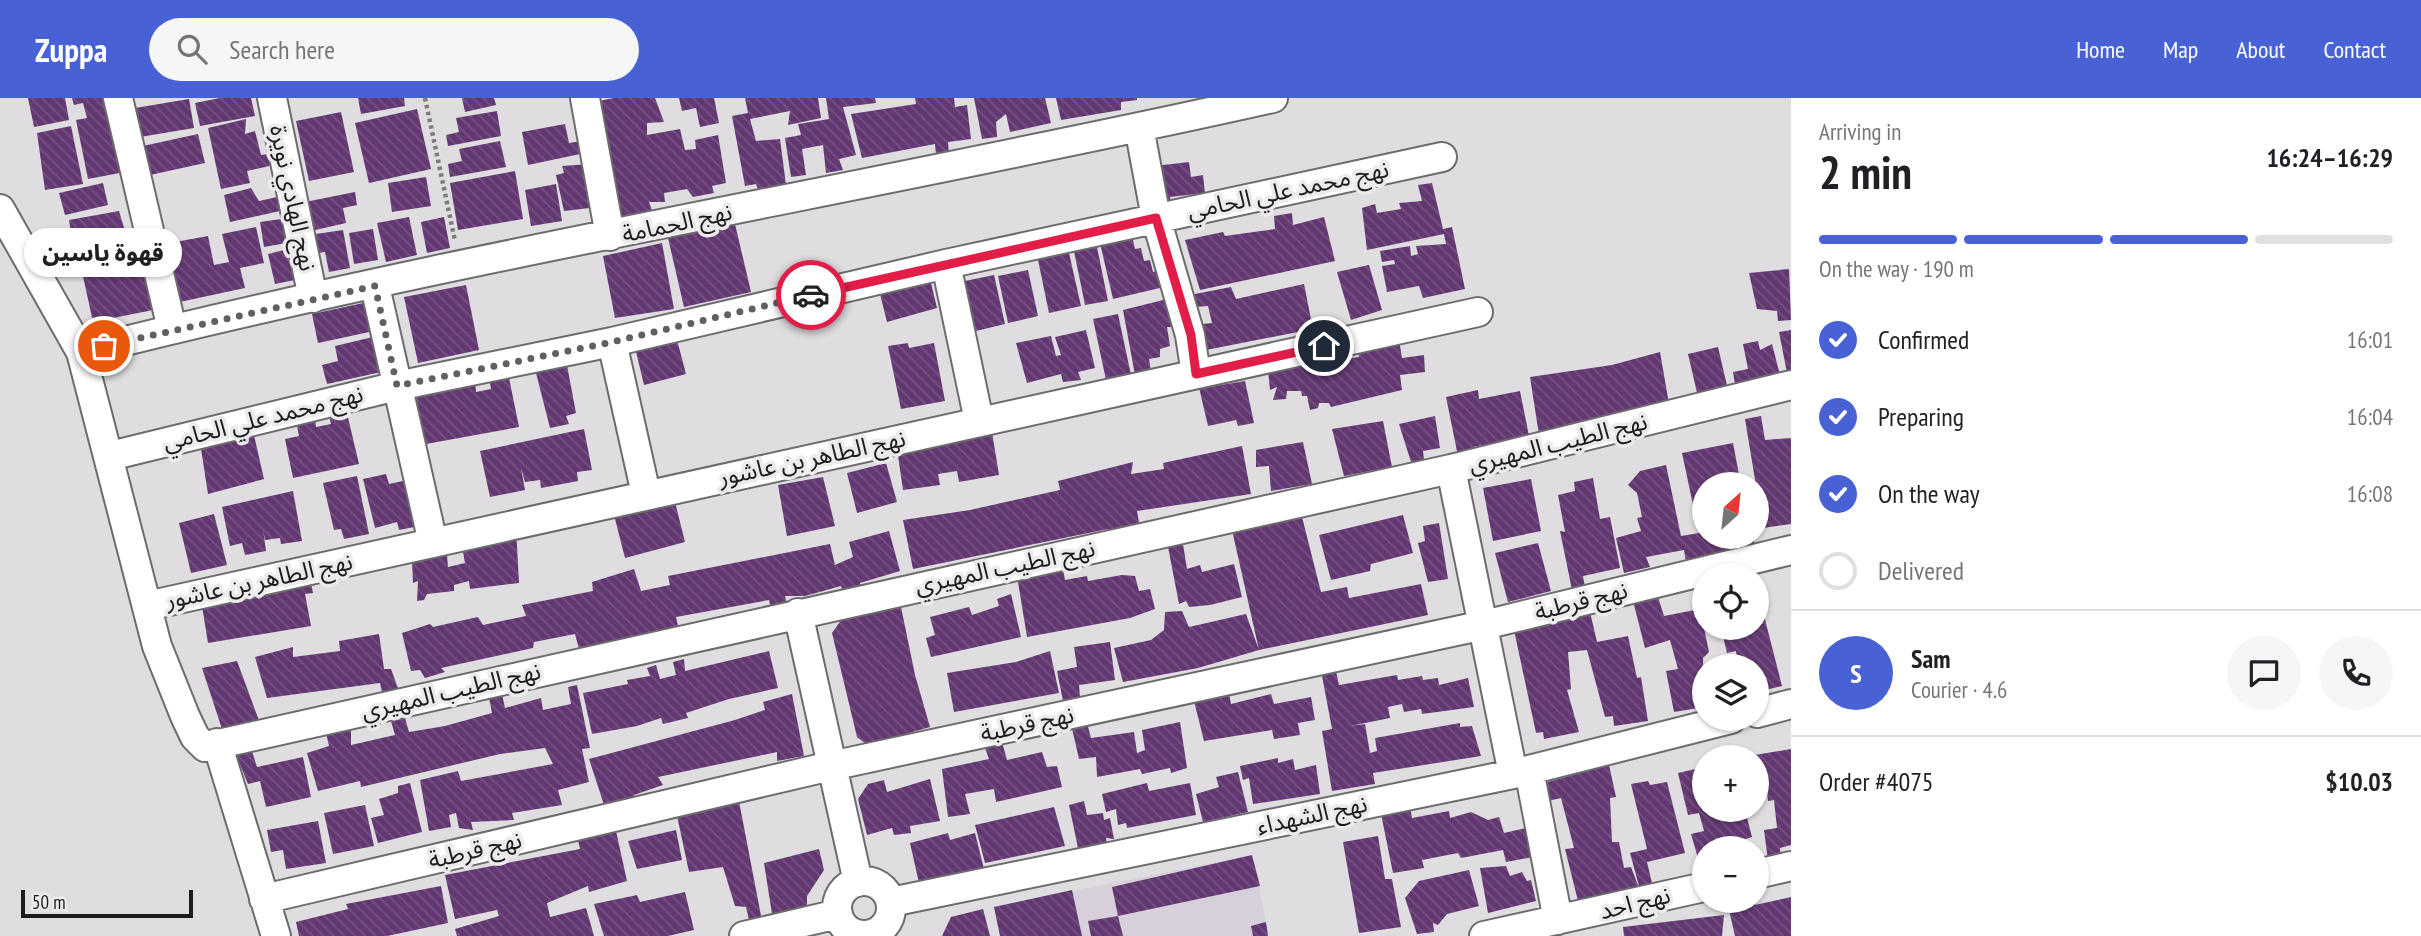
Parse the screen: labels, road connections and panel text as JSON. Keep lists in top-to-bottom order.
{
  "streets": {
    "street": [
      "نهج محمد علي الحامي",
      "نهج الهادي نويرة",
      "نهج الحمامة",
      "نهج الطيب المهيري",
      "نهج الطاهر بن عاشور",
      "نهج قرطبة",
      "نهج الشهداء",
      "نهج احد"
    ]
  },
  "crossings": [
    ["نهج الهادي نويرة", "نهج الحمامة"]
  ],
  "places": ["قهوة ياسين"],
  "scale_bar": "50 m",
  "north": "top right",
  "page": {
    "header": "Zuppa",
    "search": "Search here",
    "nav": [
      "Home",
      "Map",
      "About",
      "Contact"
    ],
    "heading": ["2 min", "Arriving in", "16:24–16:29"],
    "panel": [
      "Sam",
      "Courier · 4.6",
      "Order #4075",
      "$10.03"
    ],
    "bar": "On the way · 190 m",
    "bubble": "قهوة ياسين",
    "list": [
      ["Confirmed", "16:01"],
      ["Preparing", "16:04"],
      ["On the way", "16:08"],
      "Delivered"
    ],
    "map_buttons": ["+", "−"],
    "round": "S",
    "scale": "50 m"
  }
}
